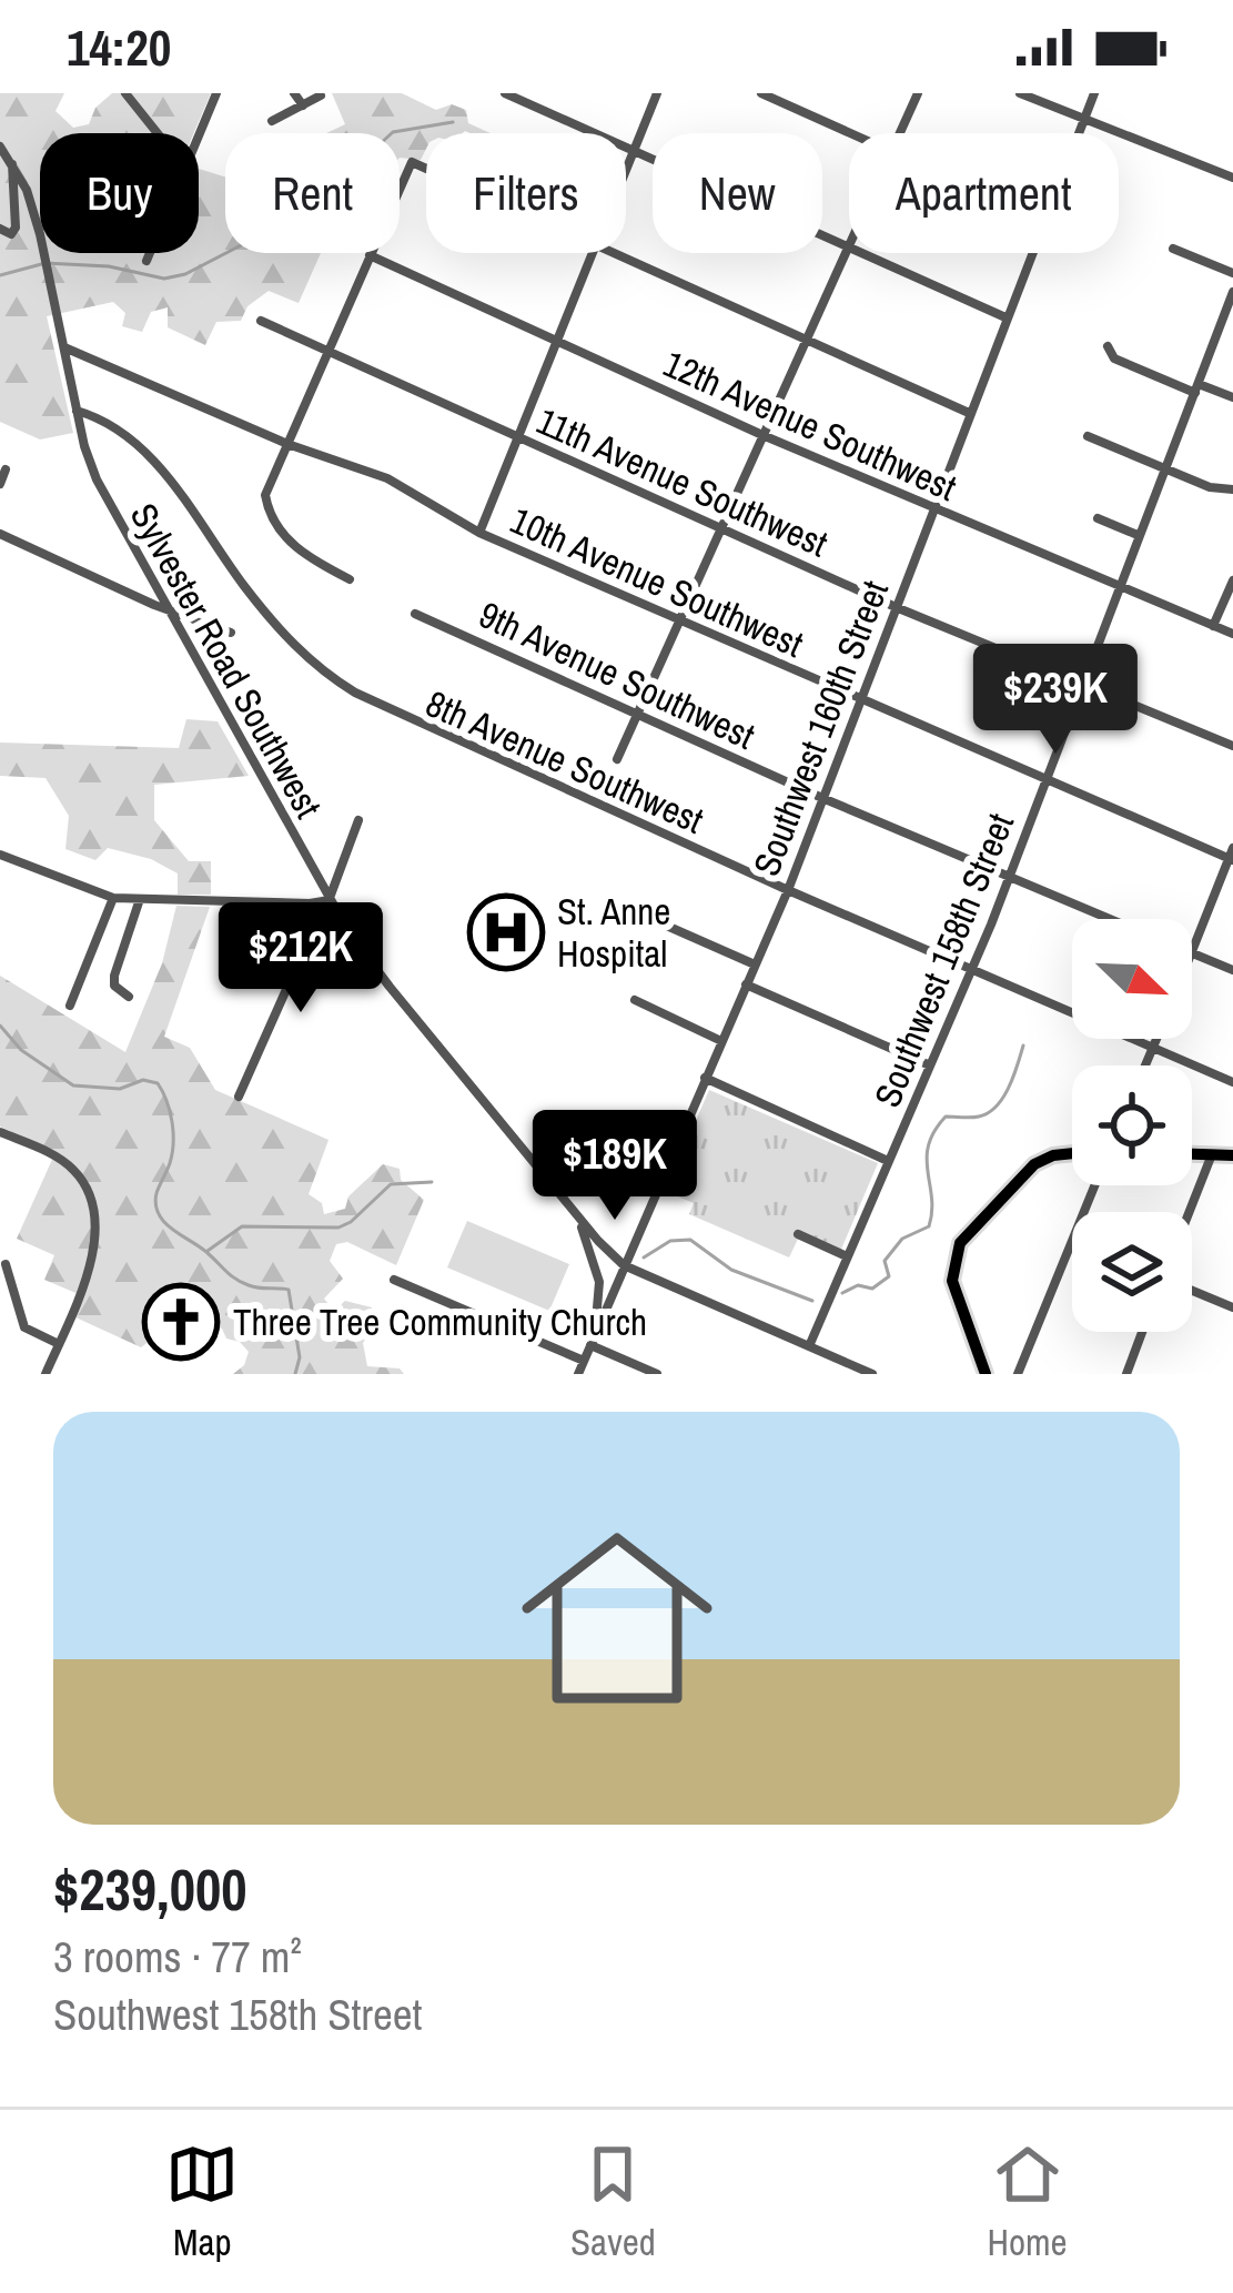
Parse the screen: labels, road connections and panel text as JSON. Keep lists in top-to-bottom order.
{
  "streets": {
    "street": [
      "12th Avenue Southwest",
      "11th Avenue Southwest",
      "10th Avenue Southwest",
      "Sylvester Road Southwest",
      "9th Avenue Southwest",
      "Southwest 160th Street",
      "8th Avenue Southwest",
      "Southwest 158th Street"
    ]
  },
  "crossings": [
    ["12th Avenue Southwest", "Southwest 160th Street"],
    ["12th Avenue Southwest", "Southwest 158th Street"],
    ["11th Avenue Southwest", "Southwest 160th Street"],
    ["11th Avenue Southwest", "Southwest 158th Street"],
    ["10th Avenue Southwest", "Sylvester Road Southwest"],
    ["10th Avenue Southwest", "Southwest 160th Street"],
    ["10th Avenue Southwest", "Southwest 158th Street"],
    ["Sylvester Road Southwest", "Southwest 160th Street"],
    ["Sylvester Road Southwest", "8th Avenue Southwest"],
    ["9th Avenue Southwest", "Southwest 160th Street"],
    ["9th Avenue Southwest", "Southwest 158th Street"],
    ["Southwest 160th Street", "8th Avenue Southwest"],
    ["8th Avenue Southwest", "Southwest 158th Street"]
  ],
  "places": {
    "hospital": ["St. Anne Hospital"],
    "church": ["Three Tree Community Church"]
  },
  "north": "bottom right",
  "page": {
    "status": "14:20",
    "chip": [
      "Buy",
      "Rent",
      "Filters",
      "New",
      "Apartment"
    ],
    "price": ["$239K", "$212K", "$189K"],
    "list": [
      {
        "name": "$239,000",
        "note": "3 rooms · 77 m² · Southwest 158th Street"
      }
    ],
    "tabs": ["Map", "Saved", "Home"]
  }
}
